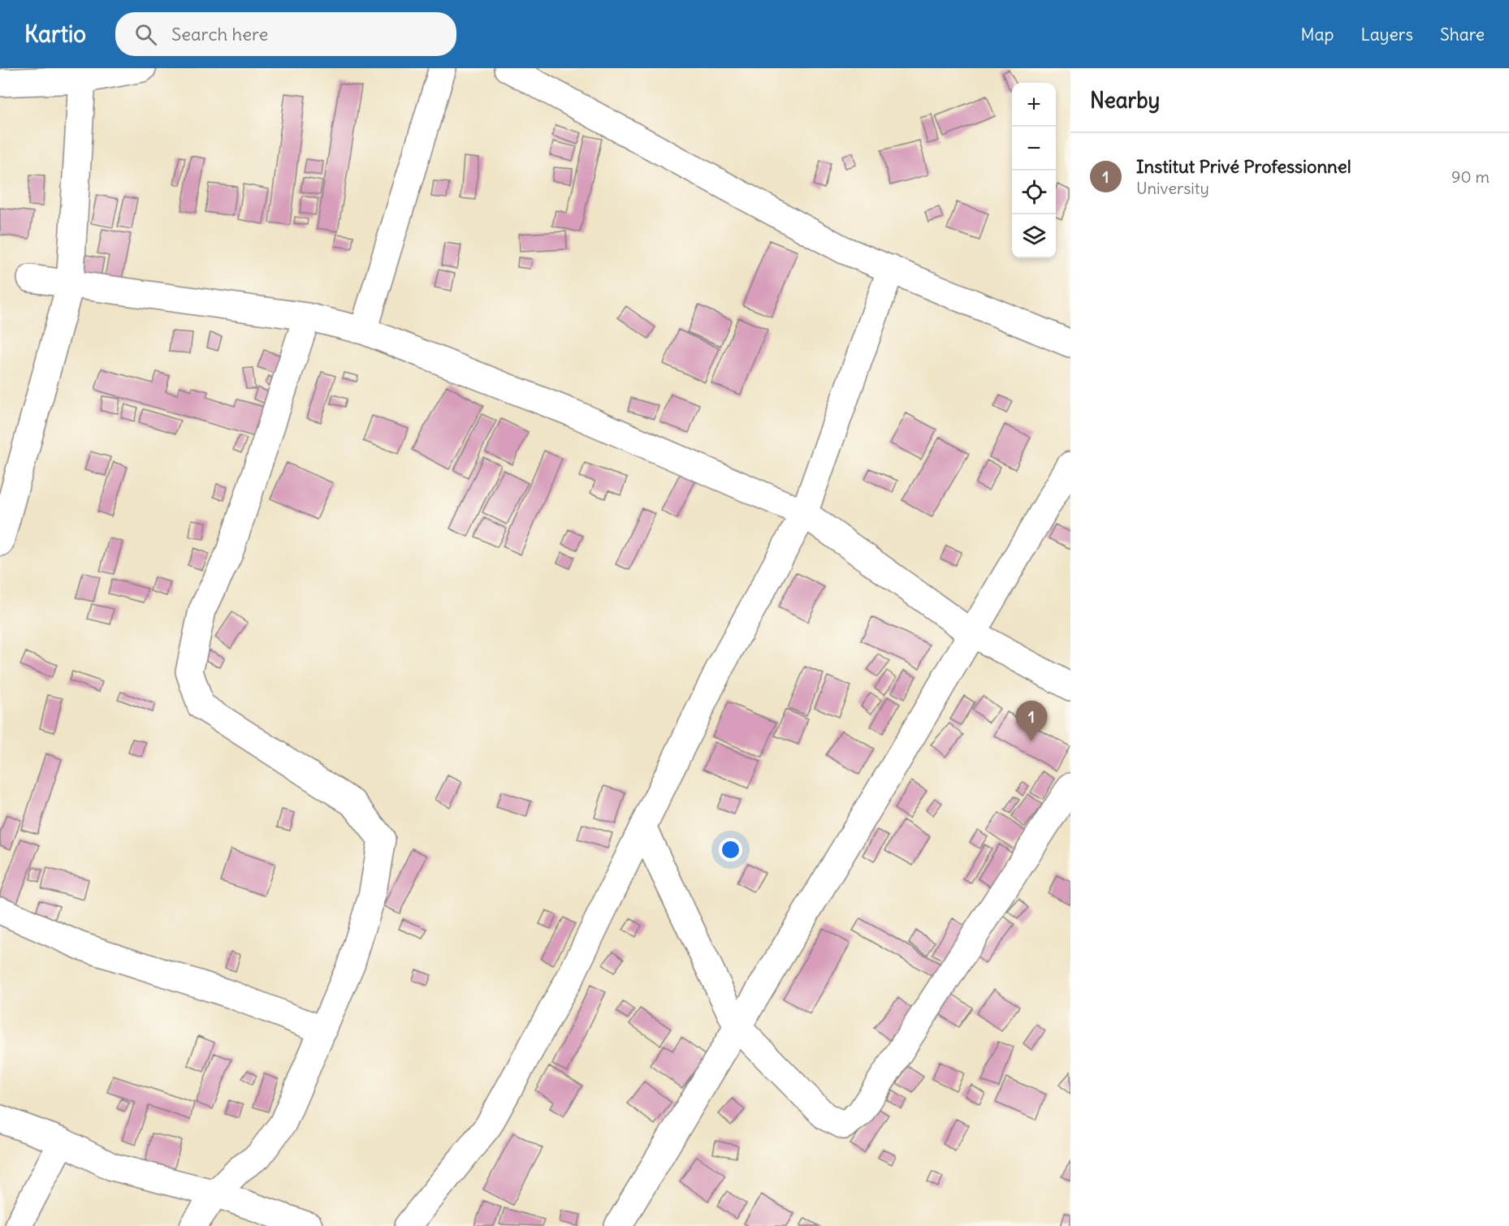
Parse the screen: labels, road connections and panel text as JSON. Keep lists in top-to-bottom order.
{
  "page": {
    "header": "Kartio",
    "search": "Search here",
    "nav": ["Map", "Layers", "Share"],
    "heading": "Nearby",
    "map_buttons": ["+", "−"],
    "list": [
      {
        "mark": "1",
        "name": "Institut Privé Professionnel",
        "note": "University",
        "value": "90 m"
      }
    ],
    "pins": "1"
  }
}
